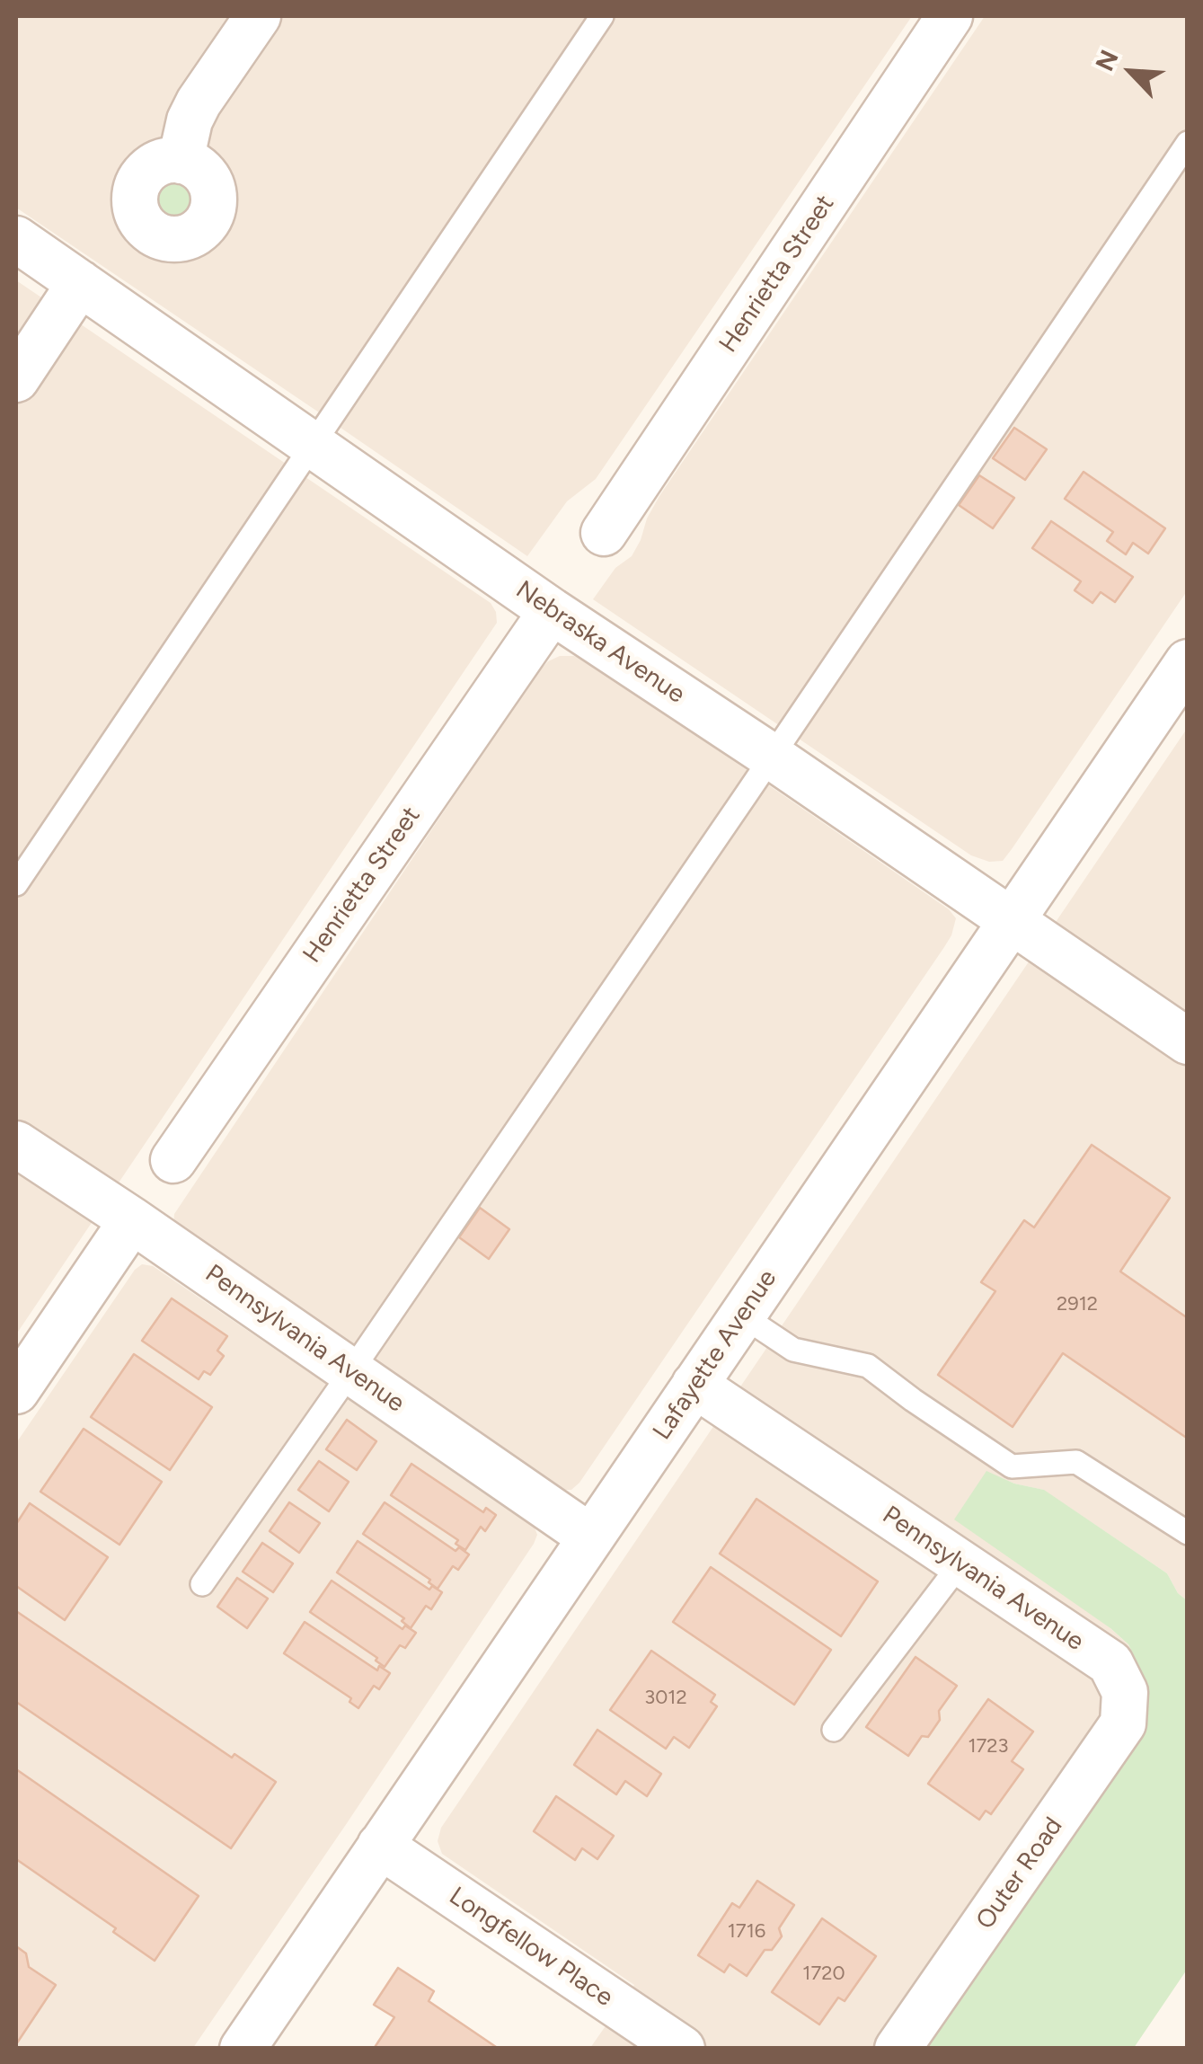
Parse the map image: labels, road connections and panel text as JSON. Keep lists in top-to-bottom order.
{
  "streets": {
    "street": [
      "Henrietta Street",
      "Nebraska Avenue",
      "Pennsylvania Avenue",
      "Lafayette Avenue",
      "Outer Road",
      "Longfellow Place"
    ]
  },
  "crossings": [
    ["Henrietta Street", "Nebraska Avenue"],
    ["Nebraska Avenue", "Lafayette Avenue"],
    ["Pennsylvania Avenue", "Lafayette Avenue"],
    ["Pennsylvania Avenue", "Outer Road"],
    ["Lafayette Avenue", "Longfellow Place"]
  ],
  "house_numbers": [
    "2912",
    "3012",
    "1723",
    "1716",
    "1720"
  ],
  "north": "top left"
}
